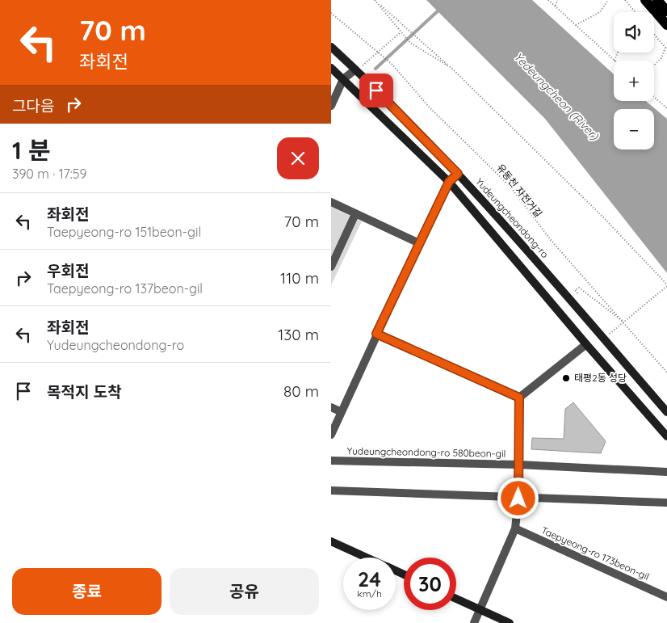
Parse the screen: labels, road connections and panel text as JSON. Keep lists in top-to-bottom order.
{
  "streets": {
    "main road": ["Yudeungcheondong-ro"],
    "street": ["Yudeungcheondong-ro 580beon-gil", "Taepyeong-ro 173beon-gil"],
    "path": ["유동천 자전거길"]
  },
  "water": ["Yedeungcheon (River)"],
  "places": ["태평2동 성당"],
  "page": {
    "turn": ["70 m", "좌회전"],
    "map_buttons": ["+", "−"],
    "then": "그다음",
    "heading": ["1 분", "390 m · 17:59"],
    "list": [
      {
        "name": "좌회전",
        "note": "Taepyeong-ro 151beon-gil",
        "value": "70 m"
      },
      {
        "name": "우회전",
        "note": "Taepyeong-ro 137beon-gil",
        "value": "110 m"
      },
      {
        "name": "좌회전",
        "note": "Yudeungcheondong-ro",
        "value": "130 m"
      },
      {
        "name": "목적지 도착",
        "value": "80 m"
      }
    ],
    "speed": "24 km/h",
    "limit": "30",
    "buttons": ["종료", "공유"]
  }
}
